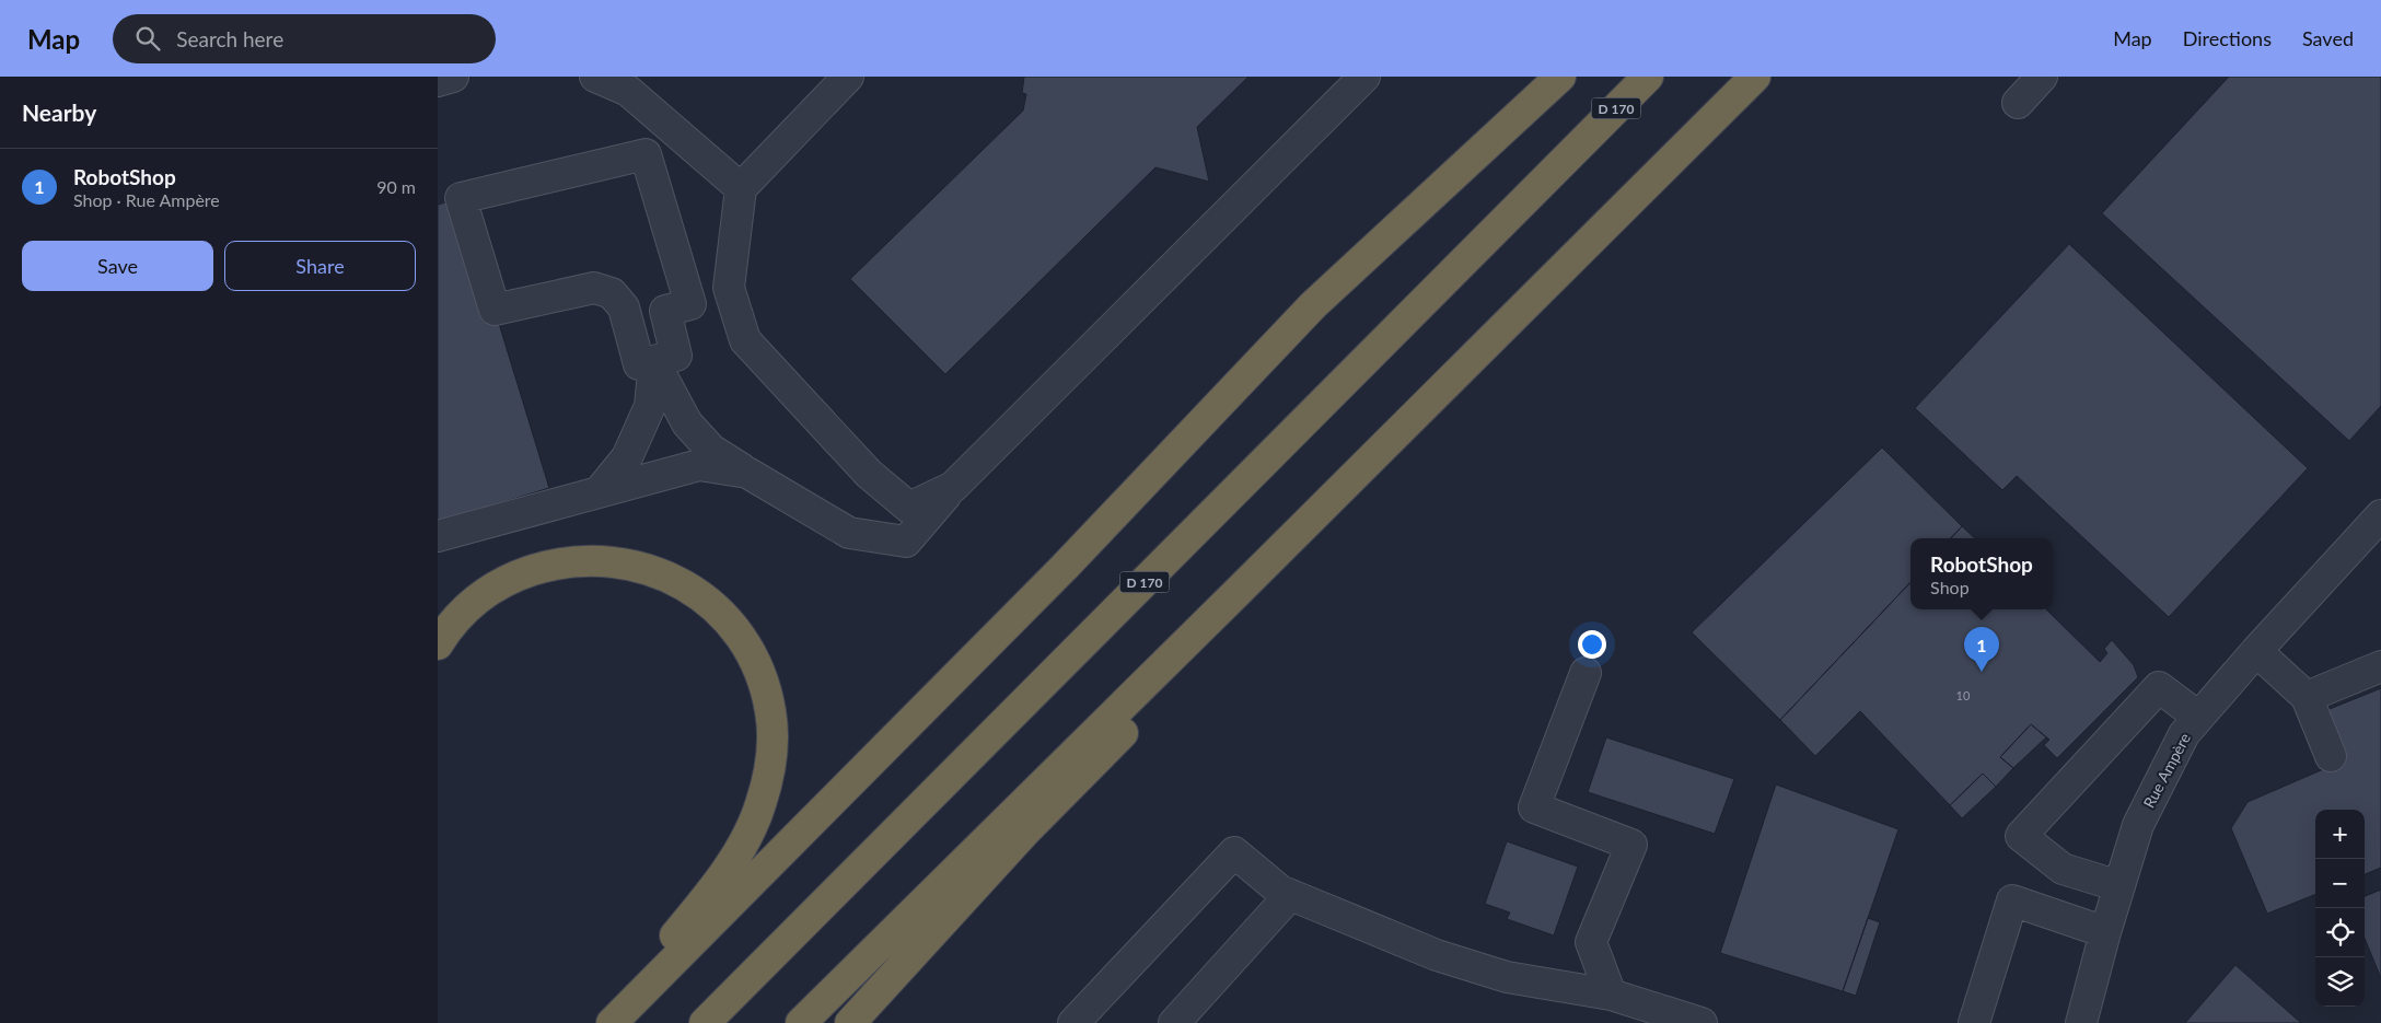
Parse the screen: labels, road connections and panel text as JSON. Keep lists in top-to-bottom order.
{
  "streets": {
    "highway": ["D 170"],
    "street": ["Rue Ampère"]
  },
  "house_numbers": ["10"],
  "page": {
    "header": "Map",
    "search": "Search here",
    "nav": ["Map", "Directions", "Saved"],
    "heading": "Nearby",
    "list": [
      {
        "mark": "1",
        "name": "RobotShop",
        "note": "Shop · Rue Ampère",
        "value": "90 m"
      }
    ],
    "buttons": ["Save", "Share"],
    "popup": ["RobotShop", "Shop"],
    "pins": "1",
    "map_buttons": ["+", "−"]
  }
}
